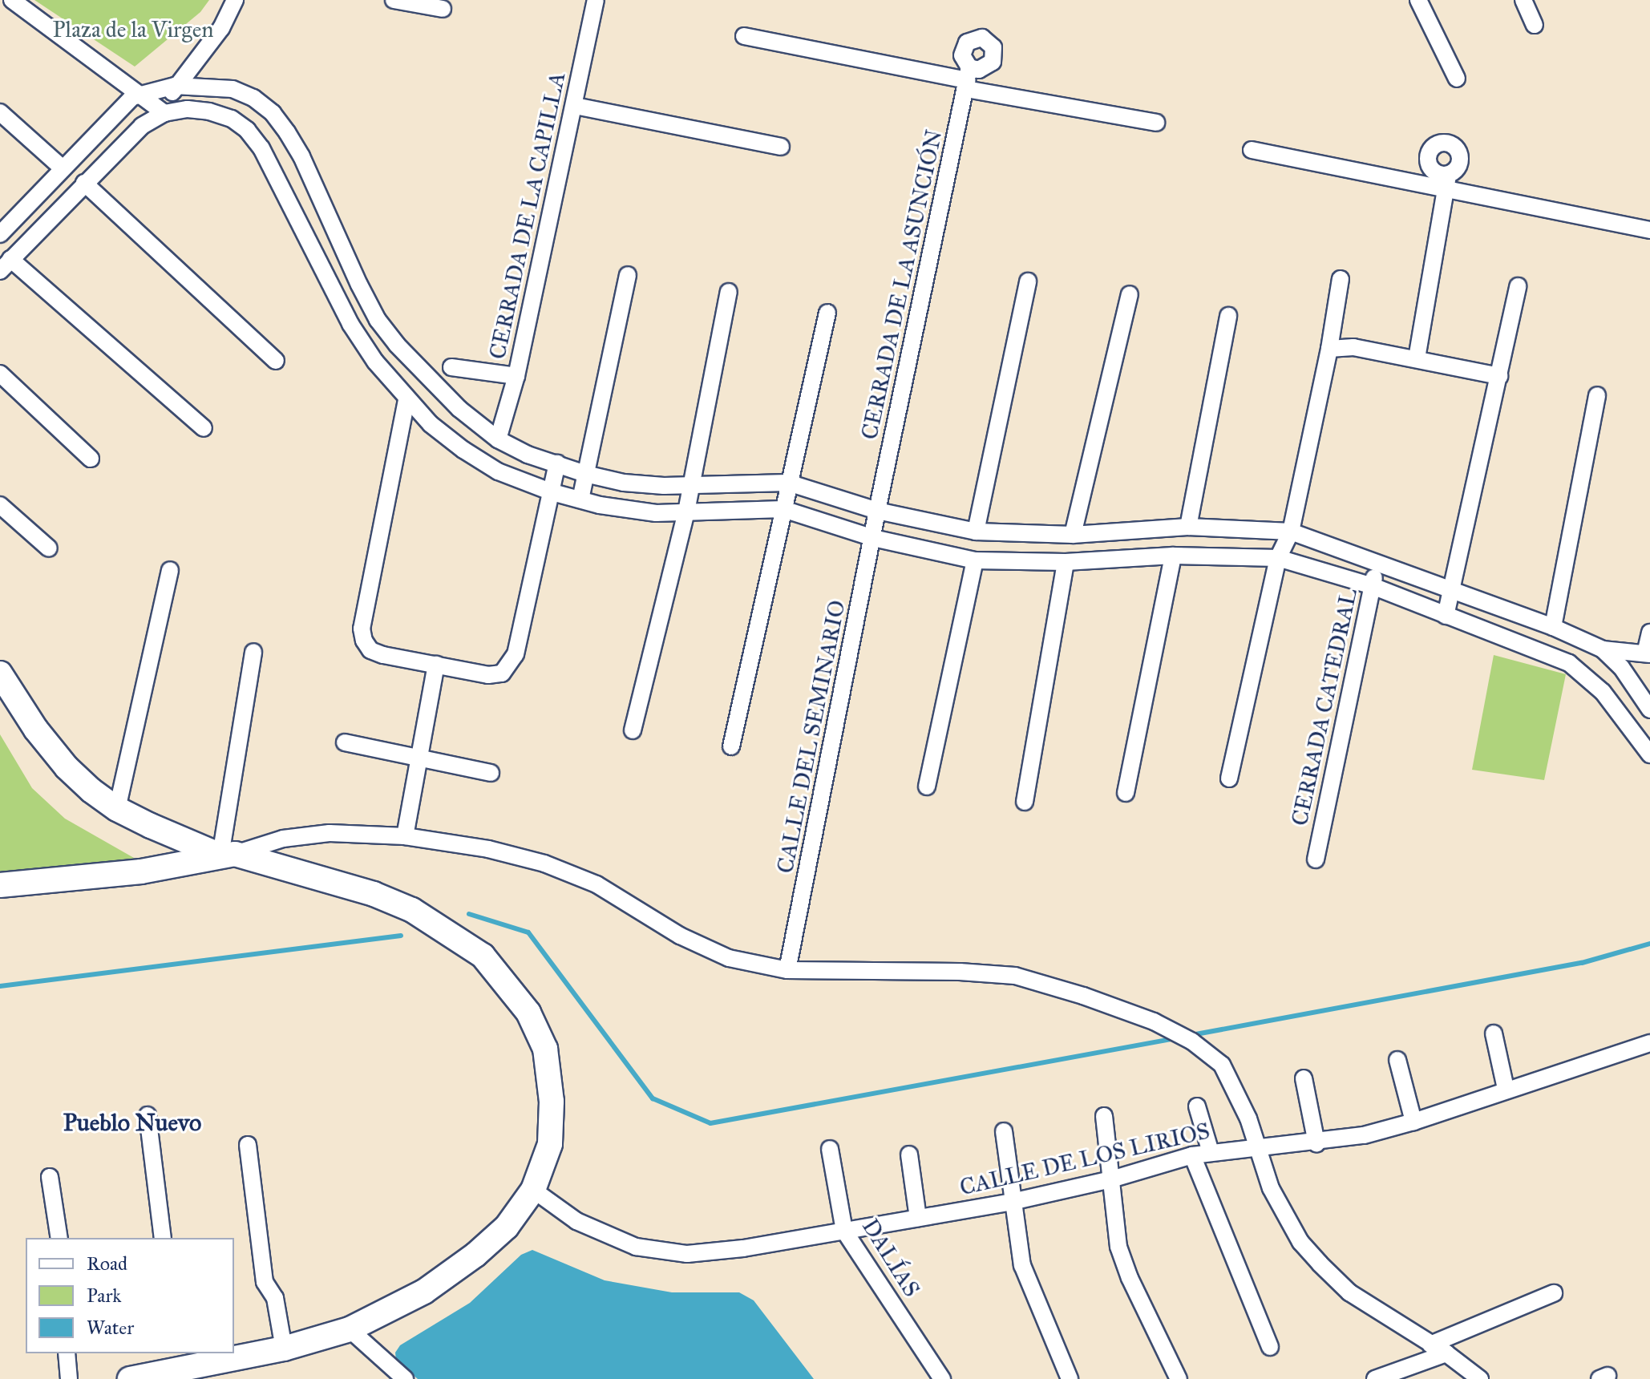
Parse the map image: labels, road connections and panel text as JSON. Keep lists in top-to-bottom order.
{
  "streets": {
    "street": [
      "CERRADA DE LA CAPILLA",
      "CERRADA DE LA ASUNCIÓN",
      "CERRADA CATEDRAL",
      "CALLE DEL SEMINARIO",
      "CALLE DE LOS LIRIOS",
      "DALÍAS"
    ]
  },
  "crossings": [
    ["CERRADA DE LA ASUNCIÓN", "CALLE DEL SEMINARIO"],
    ["CALLE DE LOS LIRIOS", "DALÍAS"]
  ],
  "districts": ["Pueblo Nuevo"],
  "parks": ["Plaza de la Virgen"],
  "legend": ["Road", "Park", "Water"]
}
